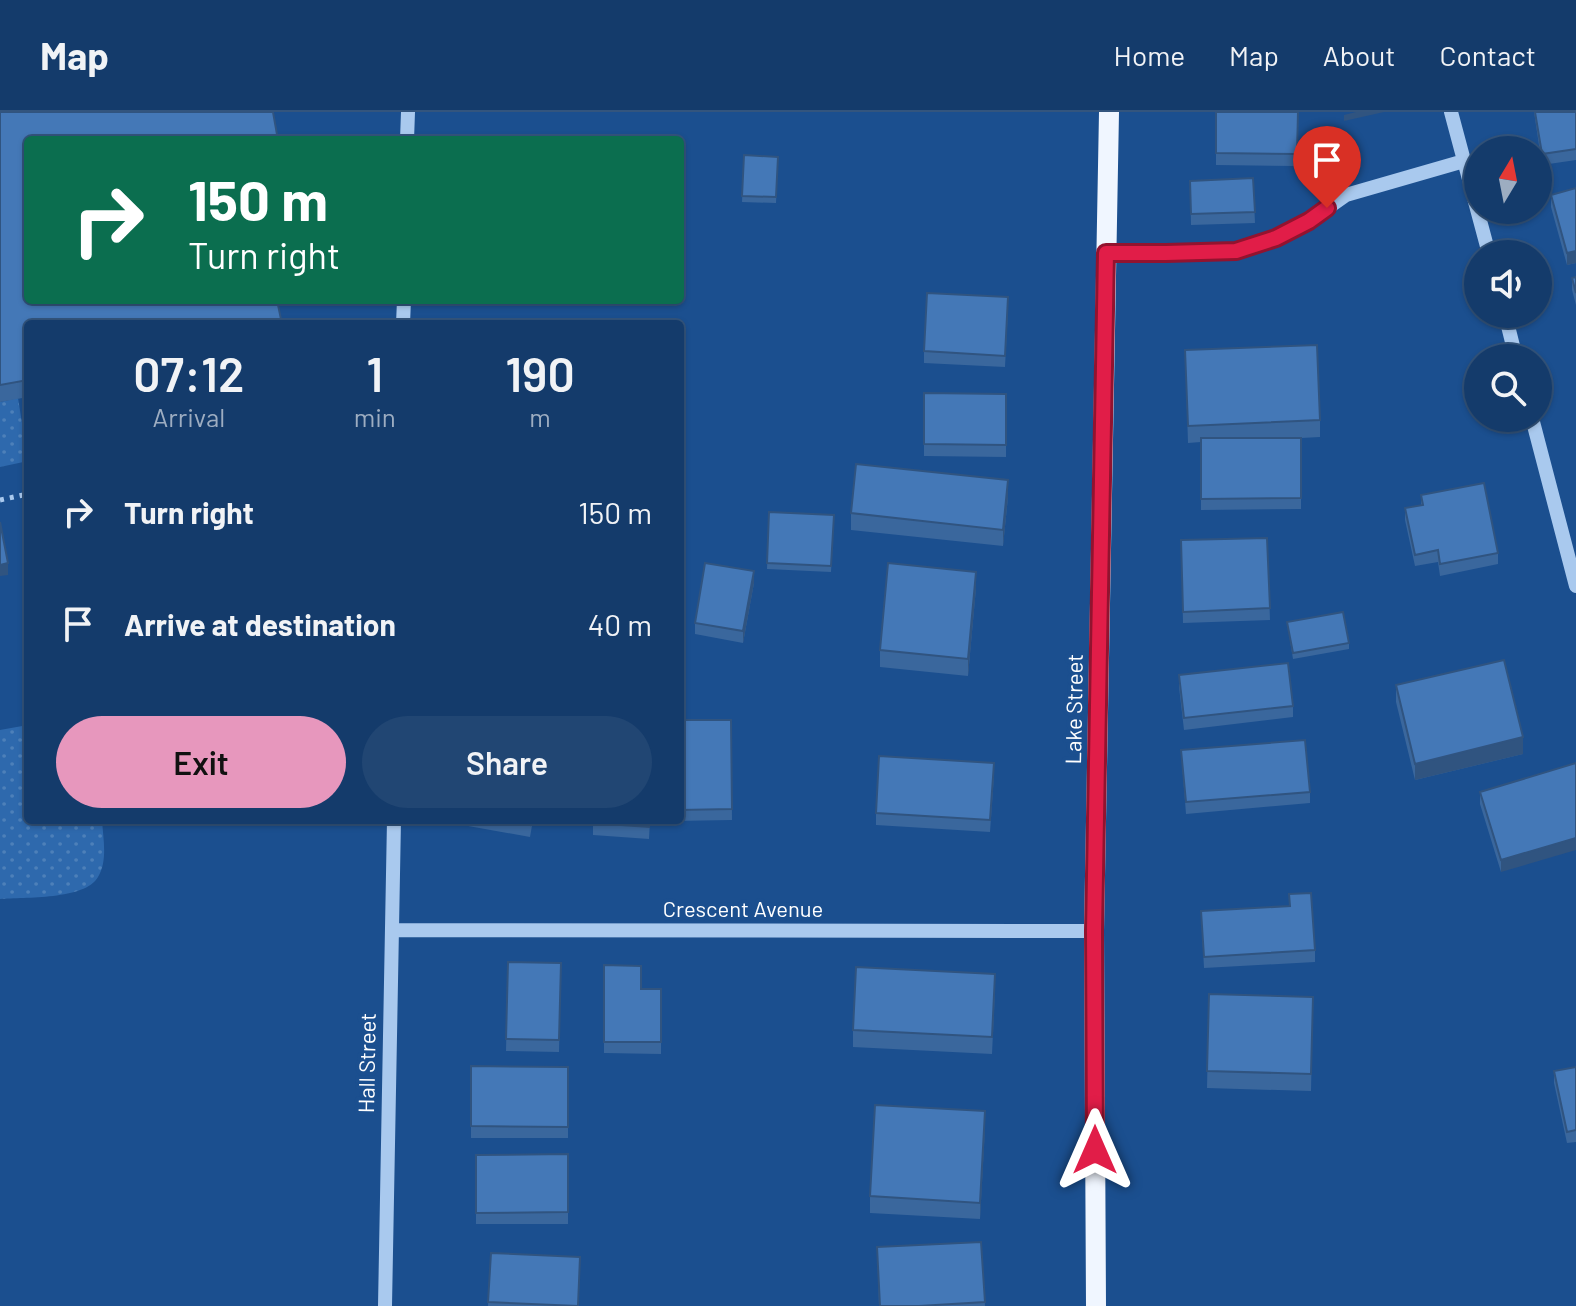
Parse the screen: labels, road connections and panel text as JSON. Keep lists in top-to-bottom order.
{
  "streets": {
    "main road": ["Lake Street"],
    "street": ["Crescent Avenue", "Hall Street"]
  },
  "crossings": [
    ["Lake Street", "Crescent Avenue"],
    ["Crescent Avenue", "Hall Street"]
  ],
  "north": "top",
  "page": {
    "header": "Map",
    "nav": [
      "Home",
      "Map",
      "About",
      "Contact"
    ],
    "turn": ["150 m", "Turn right"],
    "eta": [
      "07:12",
      "Arrival",
      "1",
      "min",
      "190",
      "m"
    ],
    "list": [
      {
        "name": "Turn right",
        "value": "150 m"
      },
      {
        "name": "Arrive at destination",
        "value": "40 m"
      }
    ],
    "buttons": ["Exit", "Share"]
  }
}
